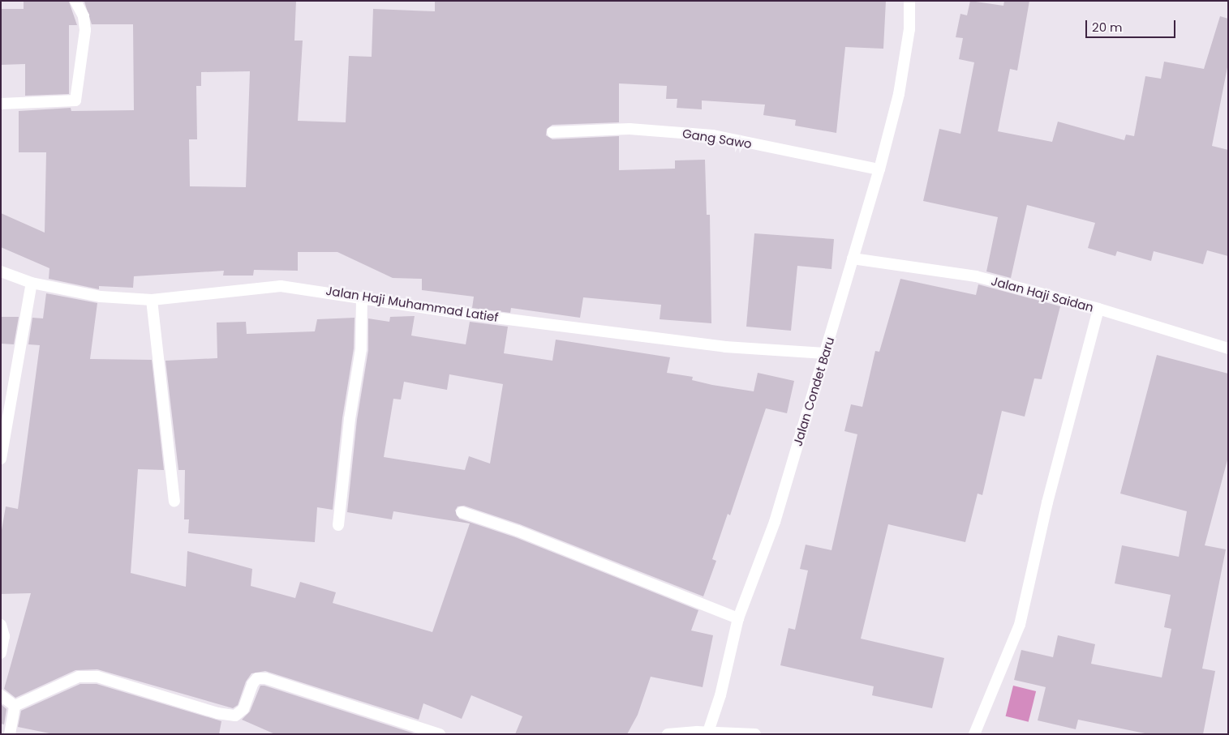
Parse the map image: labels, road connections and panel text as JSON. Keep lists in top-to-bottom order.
{
  "streets": {
    "street": [
      "Gang Sawo",
      "Jalan Haji Saidan",
      "Jalan Haji Muhammad Latief",
      "Jalan Condet Baru"
    ]
  },
  "crossings": [
    ["Gang Sawo", "Jalan Condet Baru"],
    ["Jalan Haji Saidan", "Jalan Condet Baru"],
    ["Jalan Haji Muhammad Latief", "Jalan Condet Baru"]
  ],
  "scale_bar": "20 m"
}
